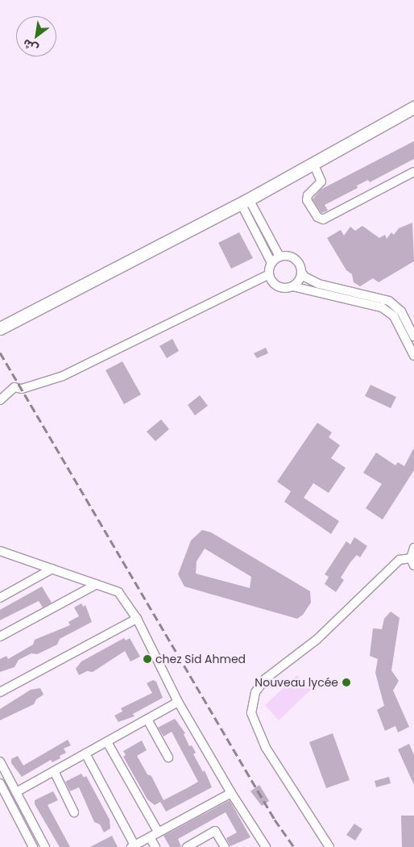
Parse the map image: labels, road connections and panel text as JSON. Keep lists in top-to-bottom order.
{
  "places": ["chez Sid Ahmed", "Nouveau lycée"],
  "north": "bottom left"
}
